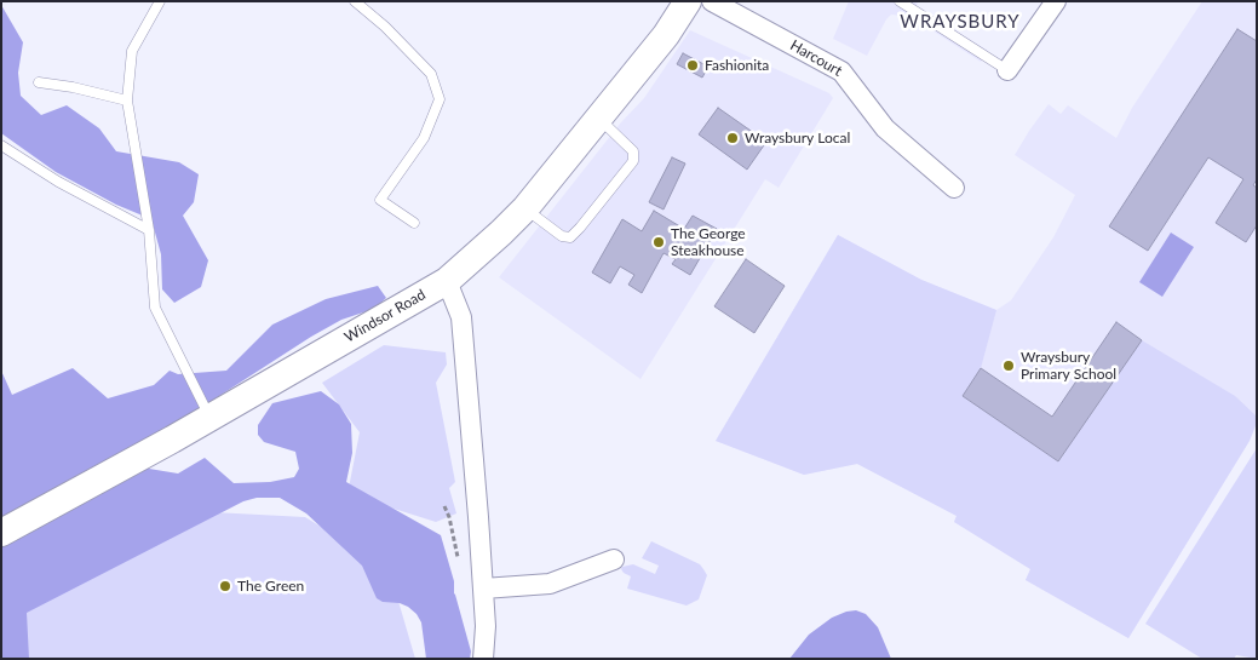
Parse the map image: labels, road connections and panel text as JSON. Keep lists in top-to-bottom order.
{
  "streets": {
    "main road": ["Windsor Road"],
    "street": ["Harcourt"]
  },
  "districts": ["WRAYSBURY"],
  "places": [
    "Fashionita",
    "Wraysbury Local",
    "The George Steakhouse",
    "Wraysbury Primary School",
    "The Green"
  ]
}
